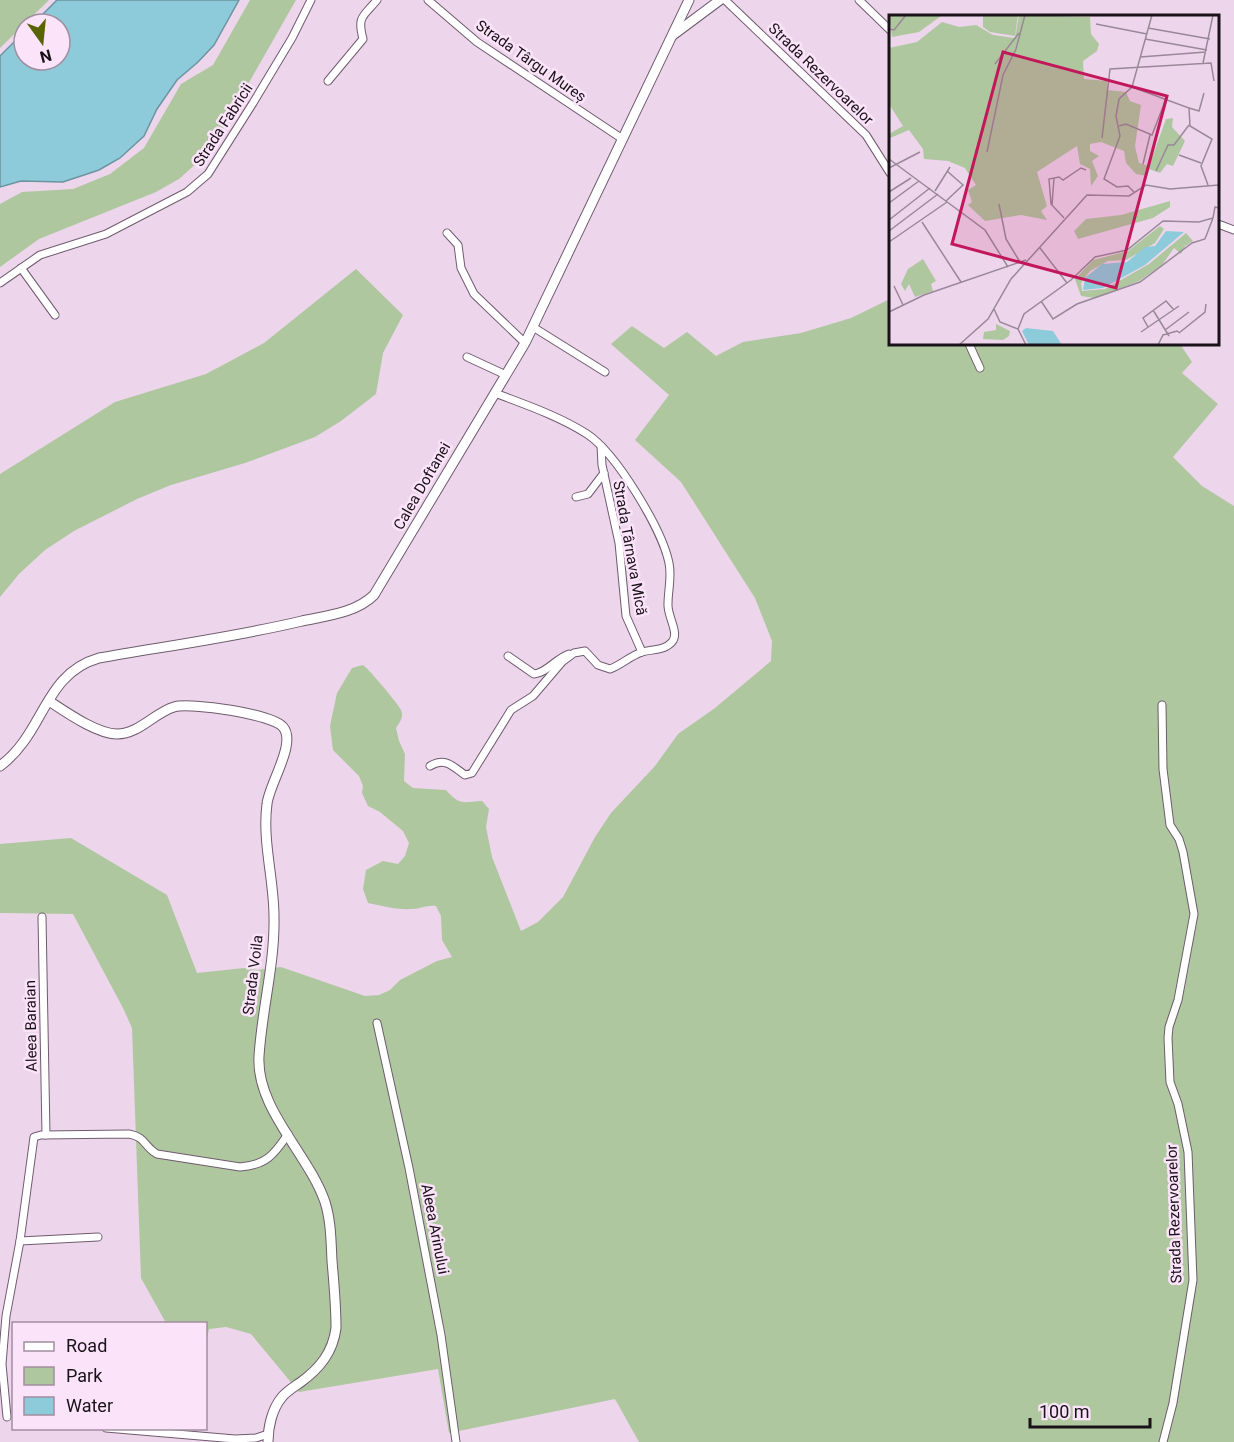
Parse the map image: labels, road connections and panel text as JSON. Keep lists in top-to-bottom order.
{
  "streets": {
    "main road": ["Calea Doftanei", "Strada Voila"],
    "street": [
      "Strada Târgu Mureș",
      "Strada Rezervoarelor",
      "Strada Fabricii",
      "Strada Târnava Mică",
      "Aleea Baraian",
      "Aleea Arinului"
    ]
  },
  "crossings": [
    ["Strada Târgu Mureș", "Calea Doftanei"],
    ["Calea Doftanei", "Strada Voila"]
  ],
  "legend": ["Road", "Park", "Water"],
  "scale_bar": "100 m",
  "north": "bottom"
}
